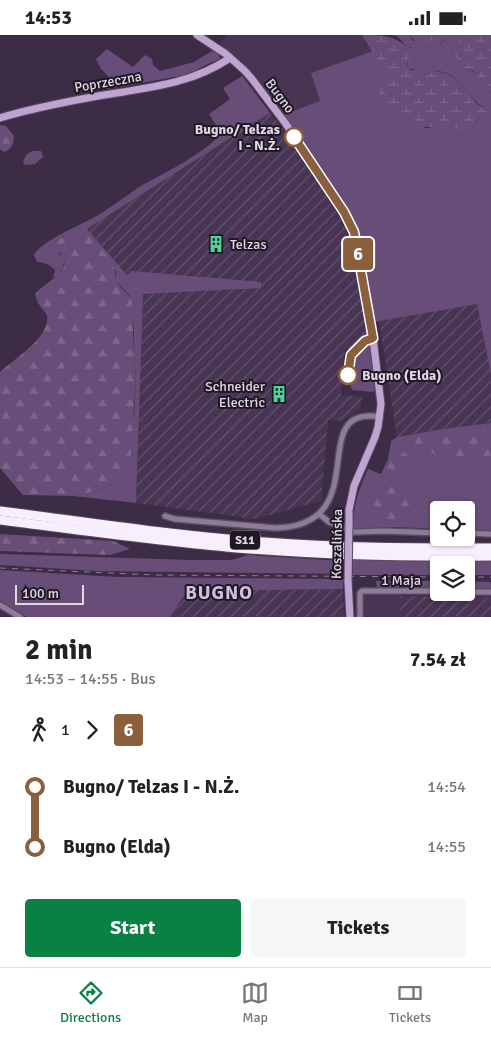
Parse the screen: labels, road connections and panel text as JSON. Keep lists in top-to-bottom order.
{
  "streets": {
    "highway": ["S11"],
    "street": [
      "Poprzeczna",
      "Bugno",
      "Koszalińska",
      "1 Maja"
    ]
  },
  "crossings": [
    ["Poprzeczna", "Bugno"],
    ["Bugno", "Koszalińska"]
  ],
  "districts": ["BUGNO"],
  "places": {
    "other": ["Bugno/ Telzas I - N.Ż.", "Bugno (Elda)"],
    "building": ["Telzas", "Schneider Electric"]
  },
  "lines": ["bus line 6"],
  "scale_bar": "100 m",
  "page": {
    "status": "14:53",
    "on_map": "6",
    "scale": "100 m",
    "heading": ["2 min", "14:53 – 14:55 · Bus", "7.54 zł"],
    "legs": ["1", "6"],
    "list": [
      {
        "name": "Bugno/ Telzas I - N.Ż.",
        "value": "14:54"
      },
      {
        "name": "Bugno (Elda)",
        "value": "14:55"
      }
    ],
    "buttons": ["Start", "Tickets"],
    "tabs": ["Directions", "Map", "Tickets"]
  }
}
